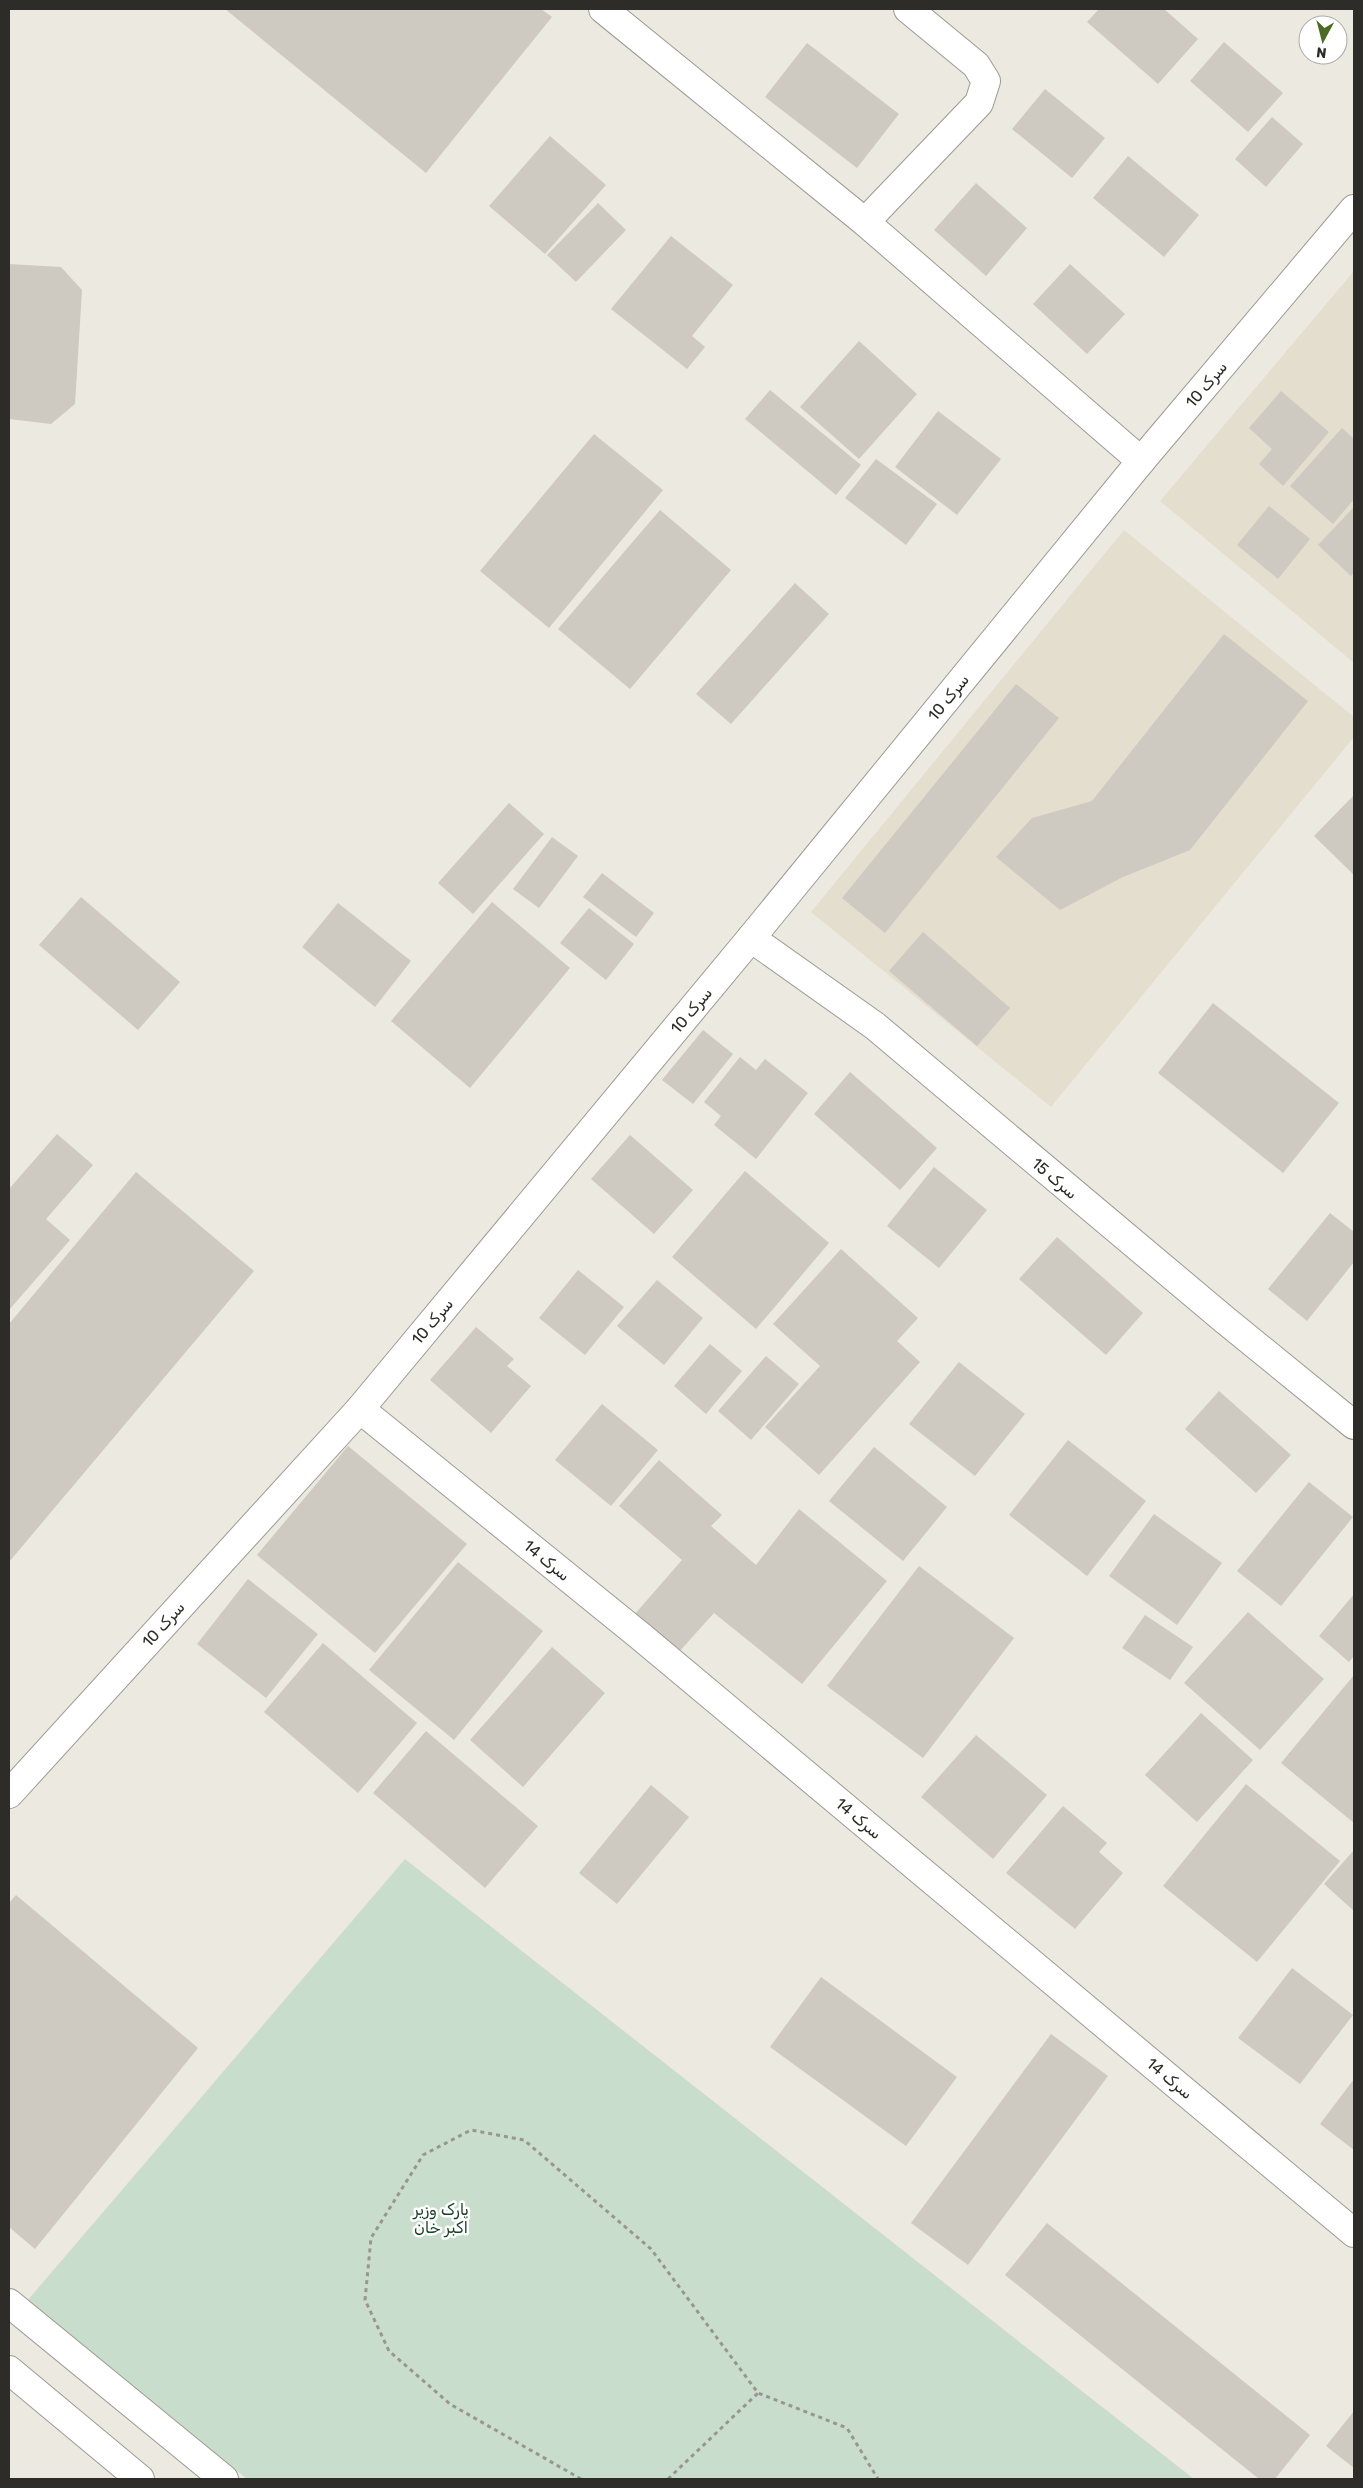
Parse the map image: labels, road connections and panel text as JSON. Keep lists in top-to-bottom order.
{
  "streets": {
    "street": ["سرک 10", "سرک 15", "سرک 14"]
  },
  "crossings": [
    ["سرک 10", "سرک 15"],
    ["سرک 10", "سرک 14"]
  ],
  "parks": ["پارک وزیر اکبر خان"],
  "north": "bottom"
}
